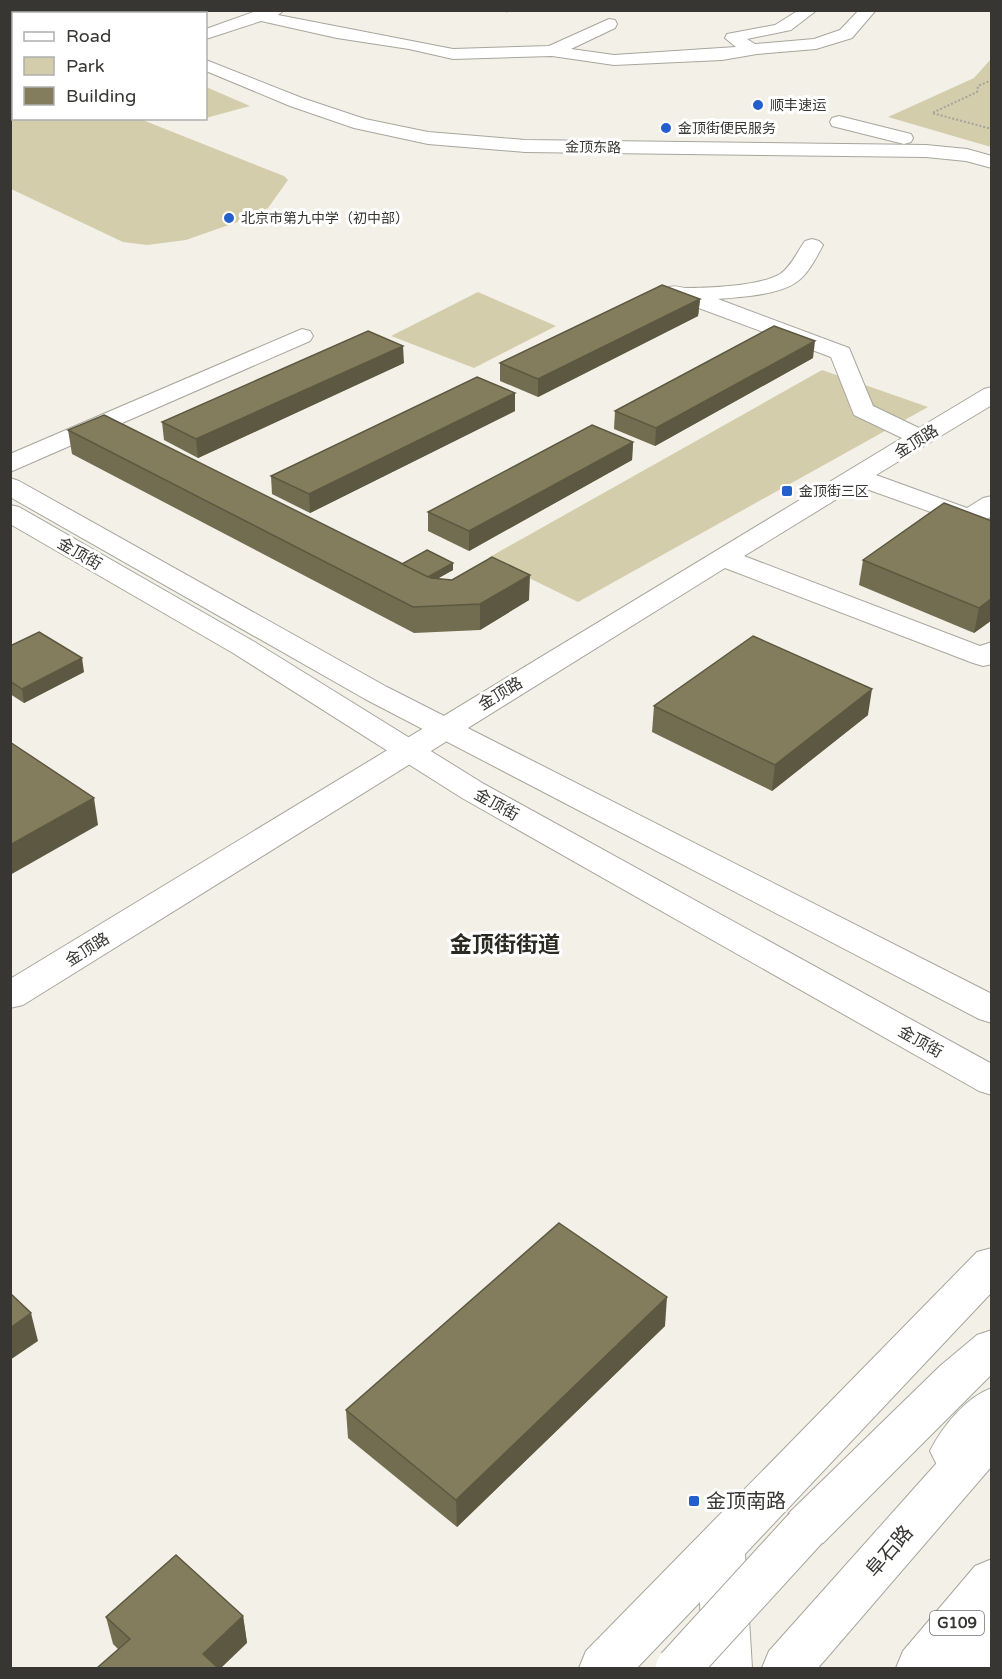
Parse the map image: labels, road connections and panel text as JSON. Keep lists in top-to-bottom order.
{
  "streets": {
    "main road": [
      "金顶东路",
      "金顶路",
      "金顶街",
      "阜石路",
      "G109"
    ]
  },
  "crossings": [
    ["金顶路", "金顶街"]
  ],
  "districts": ["金顶街街道"],
  "places": {
    "other": ["顺丰速运", "金顶街便民服务", "北京市第九中学（初中部）"],
    "transit": ["金顶街三区", "金顶南路"]
  },
  "legend": ["Road", "Park", "Building"]
}
